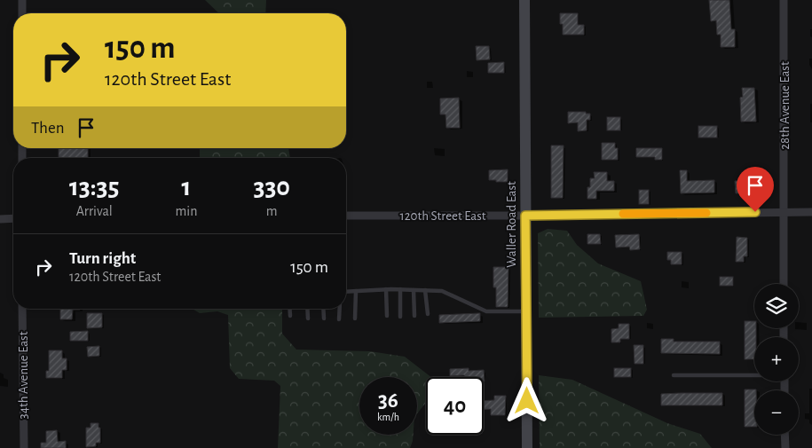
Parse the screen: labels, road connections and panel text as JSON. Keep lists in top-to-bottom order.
{
  "streets": {
    "street": [
      "28th Avenue East",
      "120th Street East",
      "Waller Road East",
      "34th Avenue East"
    ]
  },
  "crossings": [
    ["28th Avenue East", "120th Street East"],
    ["120th Street East", "Waller Road East"]
  ],
  "page": {
    "turn": ["150 m", "120th Street East"],
    "then": "Then",
    "eta": [
      "13:35",
      "Arrival",
      "1",
      "min",
      "330",
      "m"
    ],
    "list": [
      {
        "name": "Turn right",
        "note": "120th Street East",
        "value": "150 m"
      }
    ],
    "map_buttons": ["+", "−"],
    "speed": "36 km/h",
    "limit": "40"
  }
}
